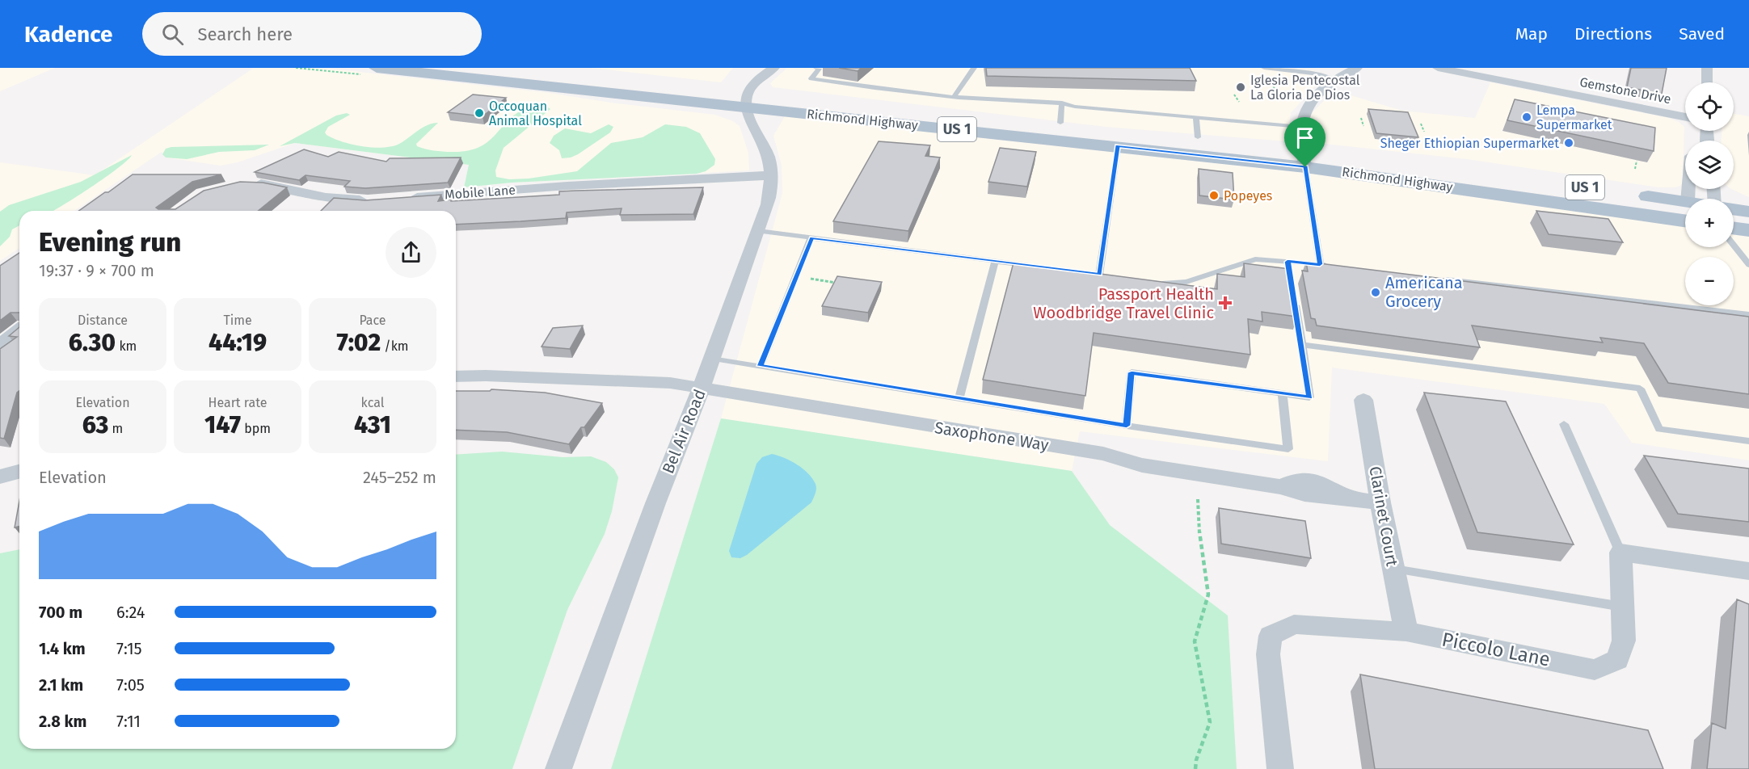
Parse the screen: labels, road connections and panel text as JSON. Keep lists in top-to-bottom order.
{
  "streets": {
    "main road": ["Richmond Highway", "US 1"],
    "street": [
      "Gemstone Drive",
      "Mobile Lane",
      "Bel Air Road",
      "Saxophone Way",
      "Clarinet Court",
      "Piccolo Lane"
    ]
  },
  "crossings": [
    ["Richmond Highway", "Bel Air Road"],
    ["Mobile Lane", "Bel Air Road"],
    ["Bel Air Road", "Saxophone Way"],
    ["Saxophone Way", "Clarinet Court"],
    ["Clarinet Court", "Piccolo Lane"]
  ],
  "places": {
    "other": [
      "Iglesia Pentecostal La Gloria De Dios",
      "Occoquan Animal Hospital",
      "Lempa Supermarket",
      "Sheger Ethiopian Supermarket",
      "Popeyes",
      "Americana Grocery"
    ],
    "health": ["Passport Health Woodbridge Travel Clinic"]
  },
  "page": {
    "header": "Kadence",
    "search": "Search here",
    "nav": ["Map", "Directions", "Saved"],
    "map_buttons": ["+", "−"],
    "heading": ["Evening run", "19:37 · 9 × 700 m"],
    "stats": [
      ["Distance", "6.30 km"],
      ["Time", "44:19"],
      ["Pace", "7:02 /km"],
      ["Elevation", "63 m"],
      ["Heart rate", "147 bpm"],
      ["kcal", "431"]
    ],
    "chart": ["Elevation", "245–252 m"],
    "list": [
      {
        "name": "700 m",
        "note": "6:24"
      },
      {
        "name": "1.4 km",
        "note": "7:15"
      },
      {
        "name": "2.1 km",
        "note": "7:05"
      },
      {
        "name": "2.8 km",
        "note": "7:11"
      }
    ]
  }
}
